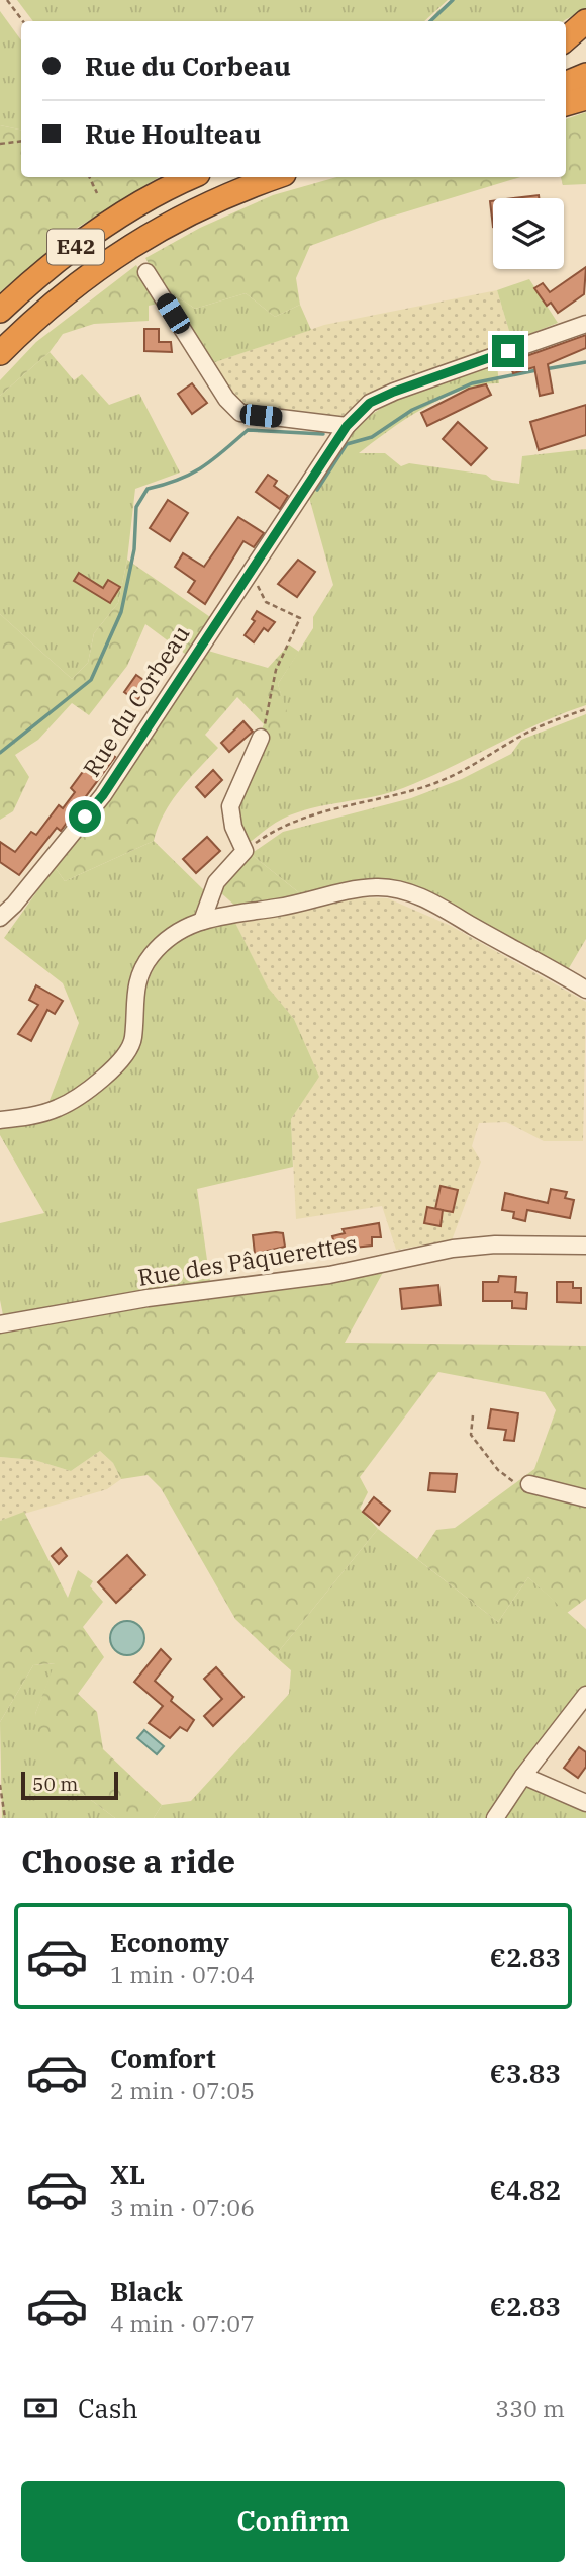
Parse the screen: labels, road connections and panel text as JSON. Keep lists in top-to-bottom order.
{
  "streets": {
    "highway": ["E42"],
    "street": ["Rue du Corbeau", "Rue des Pâquerettes"]
  },
  "scale_bar": "50 m",
  "page": {
    "banner": ["Rue du Corbeau", "Rue Houlteau"],
    "scale": "50 m",
    "heading": "Choose a ride",
    "list": [
      {
        "name": "Economy",
        "note": "1 min · 07:04",
        "value": "€2.83"
      },
      {
        "name": "Comfort",
        "note": "2 min · 07:05",
        "value": "€3.83"
      },
      {
        "name": "XL",
        "note": "3 min · 07:06",
        "value": "€4.82"
      },
      {
        "name": "Black",
        "note": "4 min · 07:07",
        "value": "€2.83"
      }
    ],
    "pay": ["Cash", "330 m"],
    "buttons": "Confirm"
  }
}
